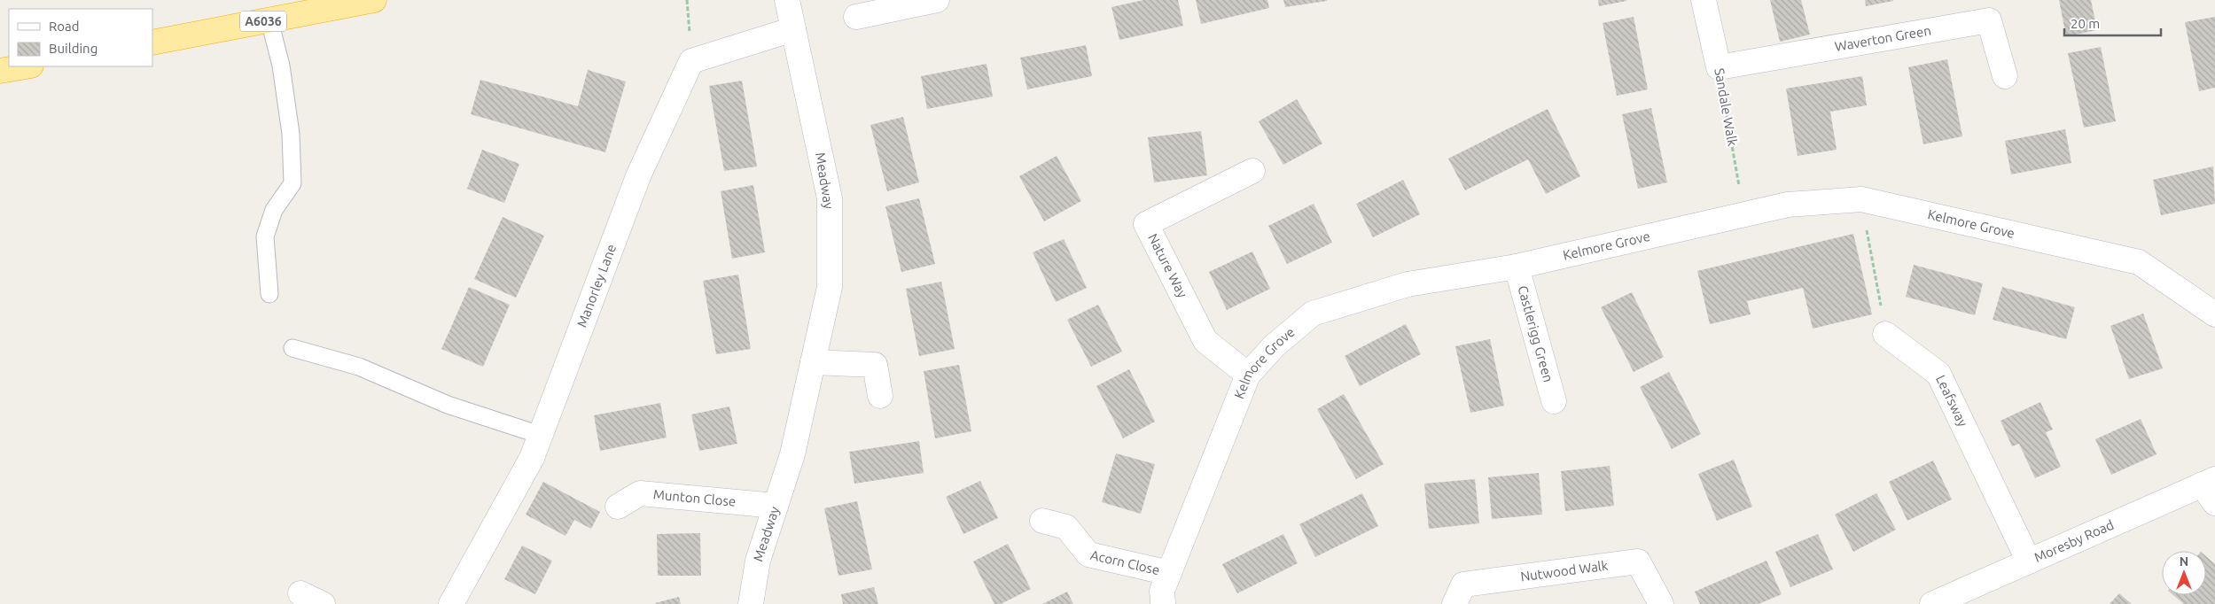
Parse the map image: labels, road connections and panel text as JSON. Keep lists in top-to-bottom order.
{
  "streets": {
    "highway": ["A6036"],
    "street": [
      "Waverton Green",
      "Sandale Walk",
      "Meadway",
      "Kelmore Grove",
      "Nature Way",
      "Manorley Lane",
      "Castlerigg Green",
      "Leafsway",
      "Munton Close",
      "Moresby Road",
      "Acorn Close",
      "Nutwood Walk"
    ]
  },
  "crossings": [
    ["Waverton Green", "Sandale Walk"],
    ["Sandale Walk", "Kelmore Grove"],
    ["Meadway", "Manorley Lane"],
    ["Meadway", "Munton Close"],
    ["Kelmore Grove", "Nature Way"],
    ["Kelmore Grove", "Castlerigg Green"],
    ["Kelmore Grove", "Acorn Close"],
    ["Leafsway", "Moresby Road"]
  ],
  "legend": ["Road", "Building"],
  "scale_bar": "20 m",
  "north": "top"
}
